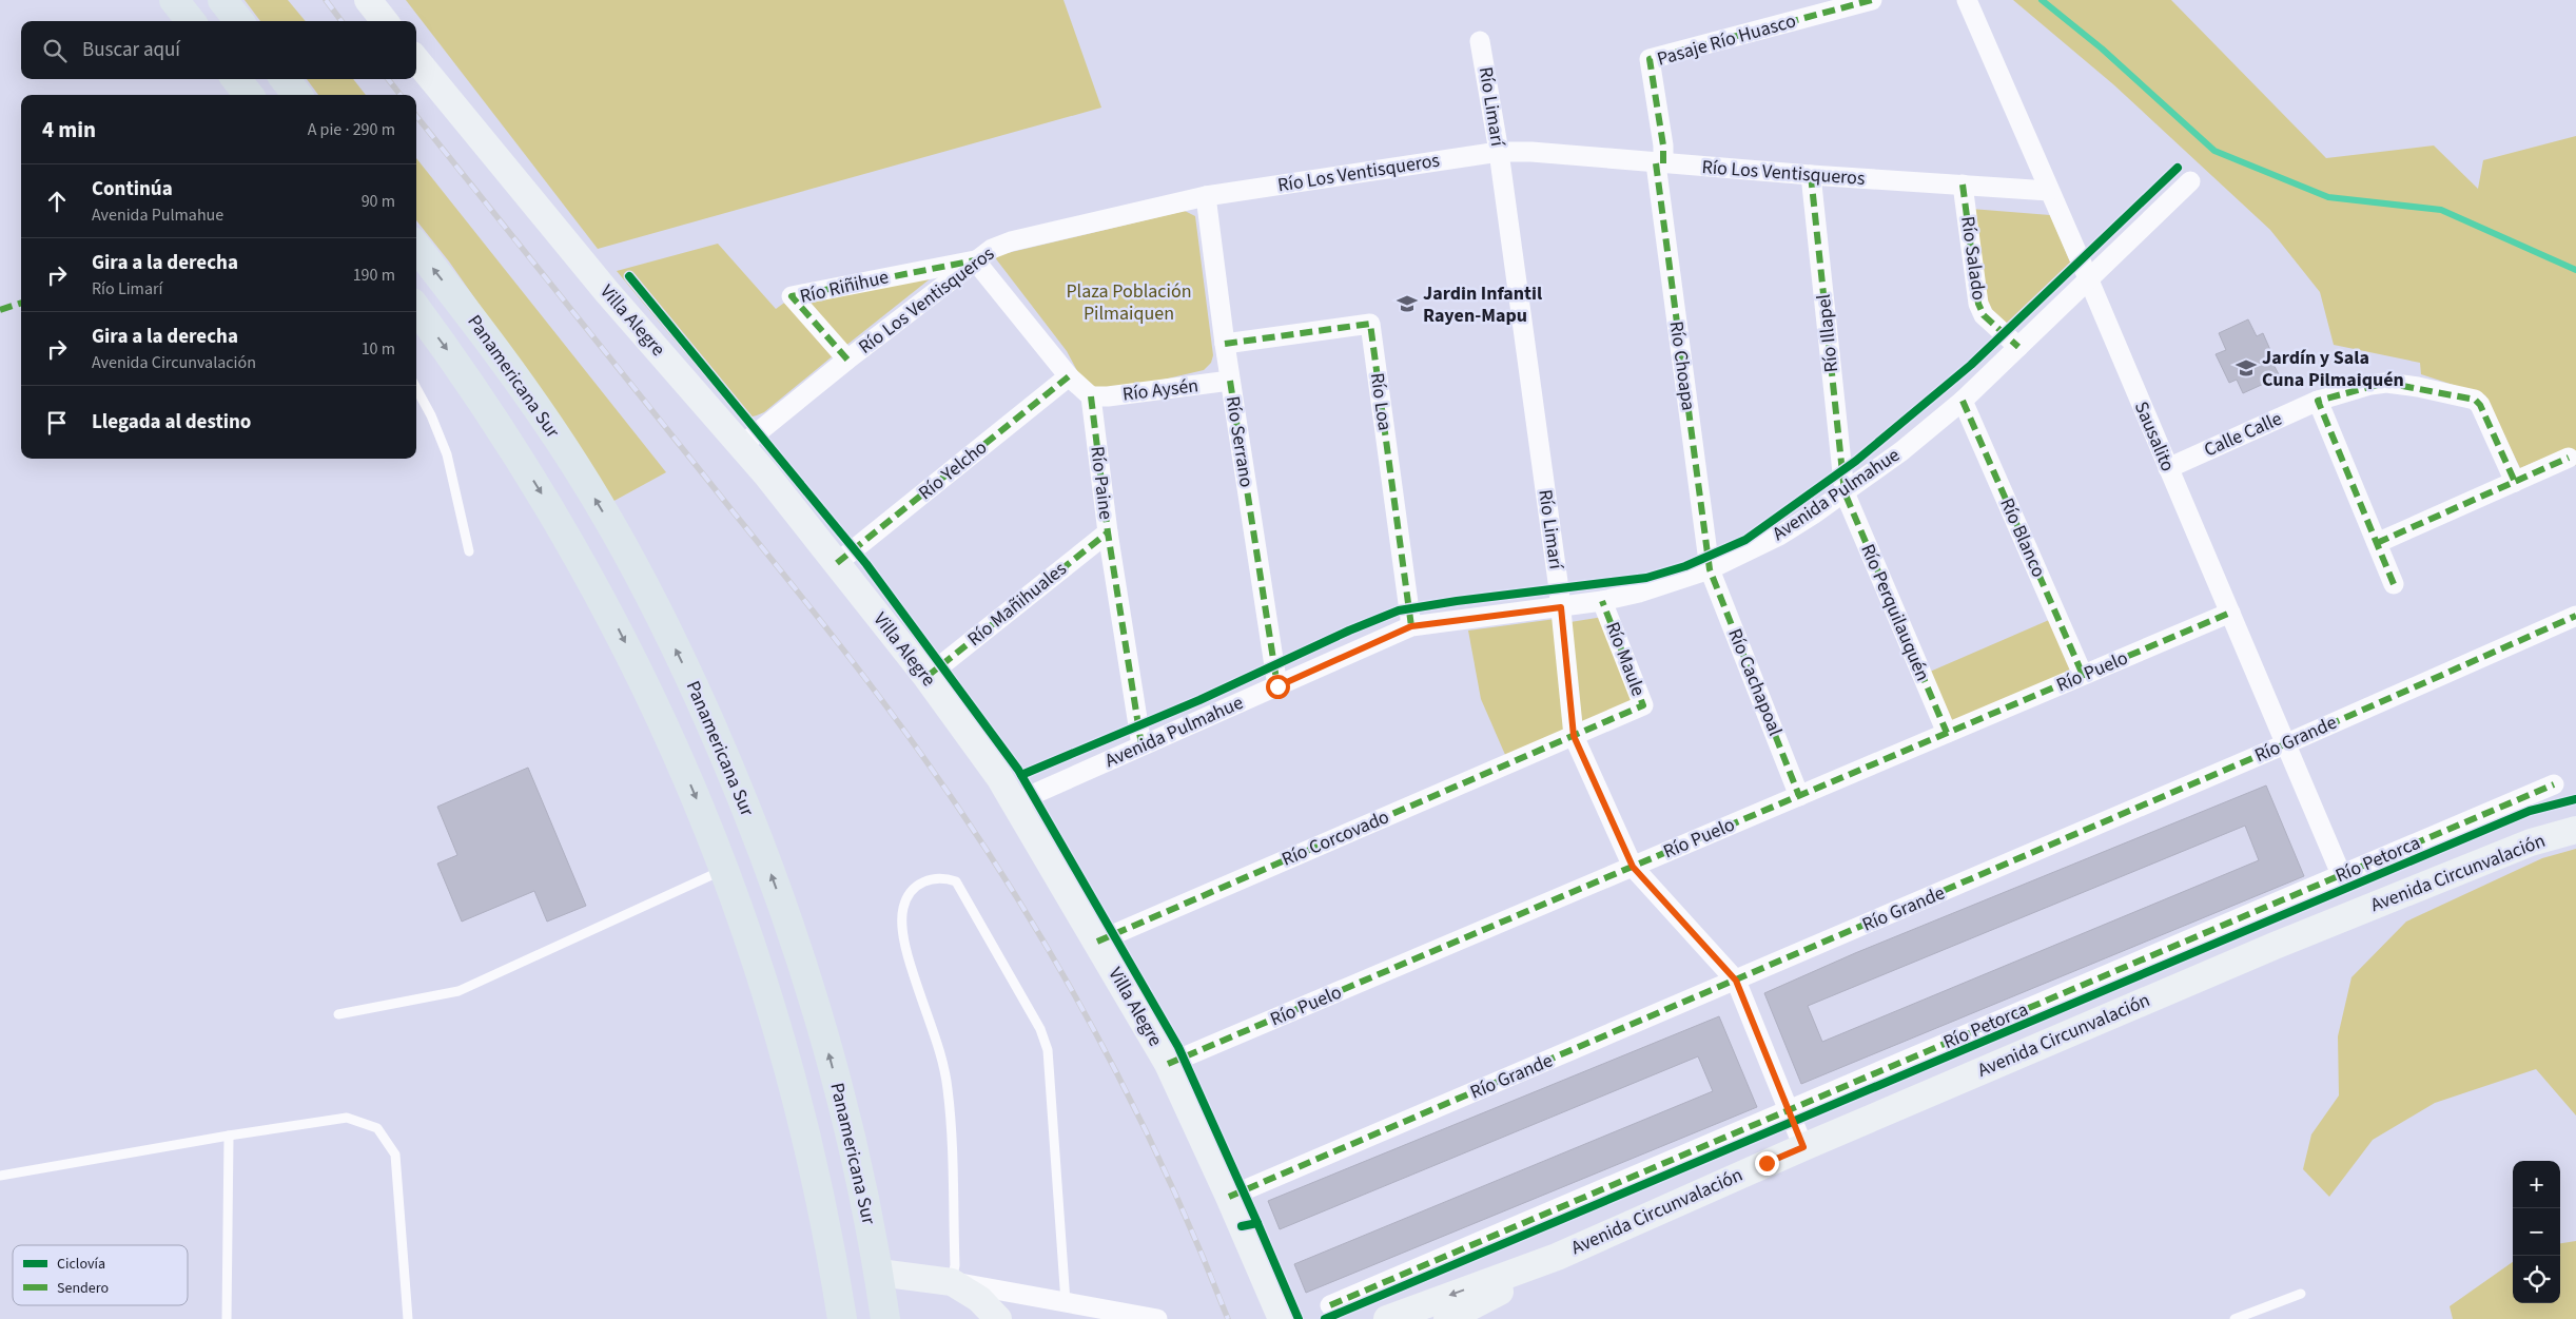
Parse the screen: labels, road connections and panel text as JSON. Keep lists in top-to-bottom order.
{
  "streets": {
    "main road": ["Villa Alegre", "Panamericana Sur", "Avenida Circunvalación"],
    "street": [
      "Pasaje Río Huasco",
      "Río Limarí",
      "Río Los Ventisqueros",
      "Río Salado",
      "Río Riñihue",
      "Río Illapel",
      "Río Choapa",
      "Río Aysén",
      "Río Loa",
      "Calle Calle",
      "Sausalito",
      "Río Serrano",
      "Río Yelcho",
      "Río Paine",
      "Avenida Pulmahue",
      "Río Blanco",
      "Río Mañihuales",
      "Río Perquilauquén",
      "Río Maule",
      "Río Puelo",
      "Río Cachapoal",
      "Río Grande",
      "Río Corcovado",
      "Río Petorca"
    ]
  },
  "crossings": [
    ["Pasaje Río Huasco", "Río Los Ventisqueros"],
    ["Pasaje Río Huasco", "Río Choapa"],
    ["Río Limarí", "Río Los Ventisqueros"],
    ["Río Limarí", "Avenida Pulmahue"],
    ["Río Limarí", "Río Maule"],
    ["Río Limarí", "Río Puelo"],
    ["Río Limarí", "Río Grande"],
    ["Río Limarí", "Río Corcovado"],
    ["Río Limarí", "Río Petorca"],
    ["Río Limarí", "Avenida Circunvalación"],
    ["Río Los Ventisqueros", "Río Salado"],
    ["Río Los Ventisqueros", "Río Riñihue"],
    ["Río Los Ventisqueros", "Villa Alegre"],
    ["Río Los Ventisqueros", "Río Illapel"],
    ["Río Los Ventisqueros", "Río Choapa"],
    ["Río Los Ventisqueros", "Sausalito"],
    ["Río Los Ventisqueros", "Río Serrano"],
    ["Río Salado", "Avenida Pulmahue"],
    ["Villa Alegre", "Río Yelcho"],
    ["Villa Alegre", "Avenida Pulmahue"],
    ["Villa Alegre", "Río Mañihuales"],
    ["Villa Alegre", "Río Puelo"],
    ["Villa Alegre", "Río Grande"],
    ["Villa Alegre", "Río Corcovado"],
    ["Río Illapel", "Avenida Pulmahue"],
    ["Río Illapel", "Río Perquilauquén"],
    ["Río Choapa", "Avenida Pulmahue"],
    ["Río Choapa", "Río Cachapoal"],
    ["Río Aysén", "Río Serrano"],
    ["Río Aysén", "Río Paine"],
    ["Río Loa", "Río Serrano"],
    ["Río Loa", "Avenida Pulmahue"],
    ["Calle Calle", "Sausalito"],
    ["Sausalito", "Avenida Pulmahue"],
    ["Sausalito", "Río Puelo"],
    ["Sausalito", "Río Grande"],
    ["Sausalito", "Río Petorca"],
    ["Río Serrano", "Avenida Pulmahue"],
    ["Río Paine", "Avenida Pulmahue"],
    ["Río Paine", "Río Mañihuales"],
    ["Avenida Pulmahue", "Río Blanco"],
    ["Avenida Pulmahue", "Río Perquilauquén"],
    ["Avenida Pulmahue", "Río Maule"],
    ["Avenida Pulmahue", "Río Cachapoal"],
    ["Río Blanco", "Río Puelo"],
    ["Río Perquilauquén", "Río Puelo"],
    ["Río Maule", "Río Corcovado"],
    ["Río Puelo", "Río Cachapoal"]
  ],
  "parks": ["Plaza Población Pilmaiquen"],
  "places": {
    "school or university": ["Jardin Infantil Rayen-Mapu", "Jardín y Sala Cuna Pilmaiquén"]
  },
  "legend": ["Ciclovía", "Sendero"],
  "page": {
    "search": "Buscar aquí",
    "heading": ["4 min", "A pie · 290 m"],
    "list": [
      ["Continúa", "Avenida Pulmahue", "90 m"],
      ["Gira a la derecha", "Río Limarí", "190 m"],
      ["Gira a la derecha", "Avenida Circunvalación", "10 m"],
      "Llegada al destino"
    ],
    "map_buttons": ["+", "−"]
  }
}
